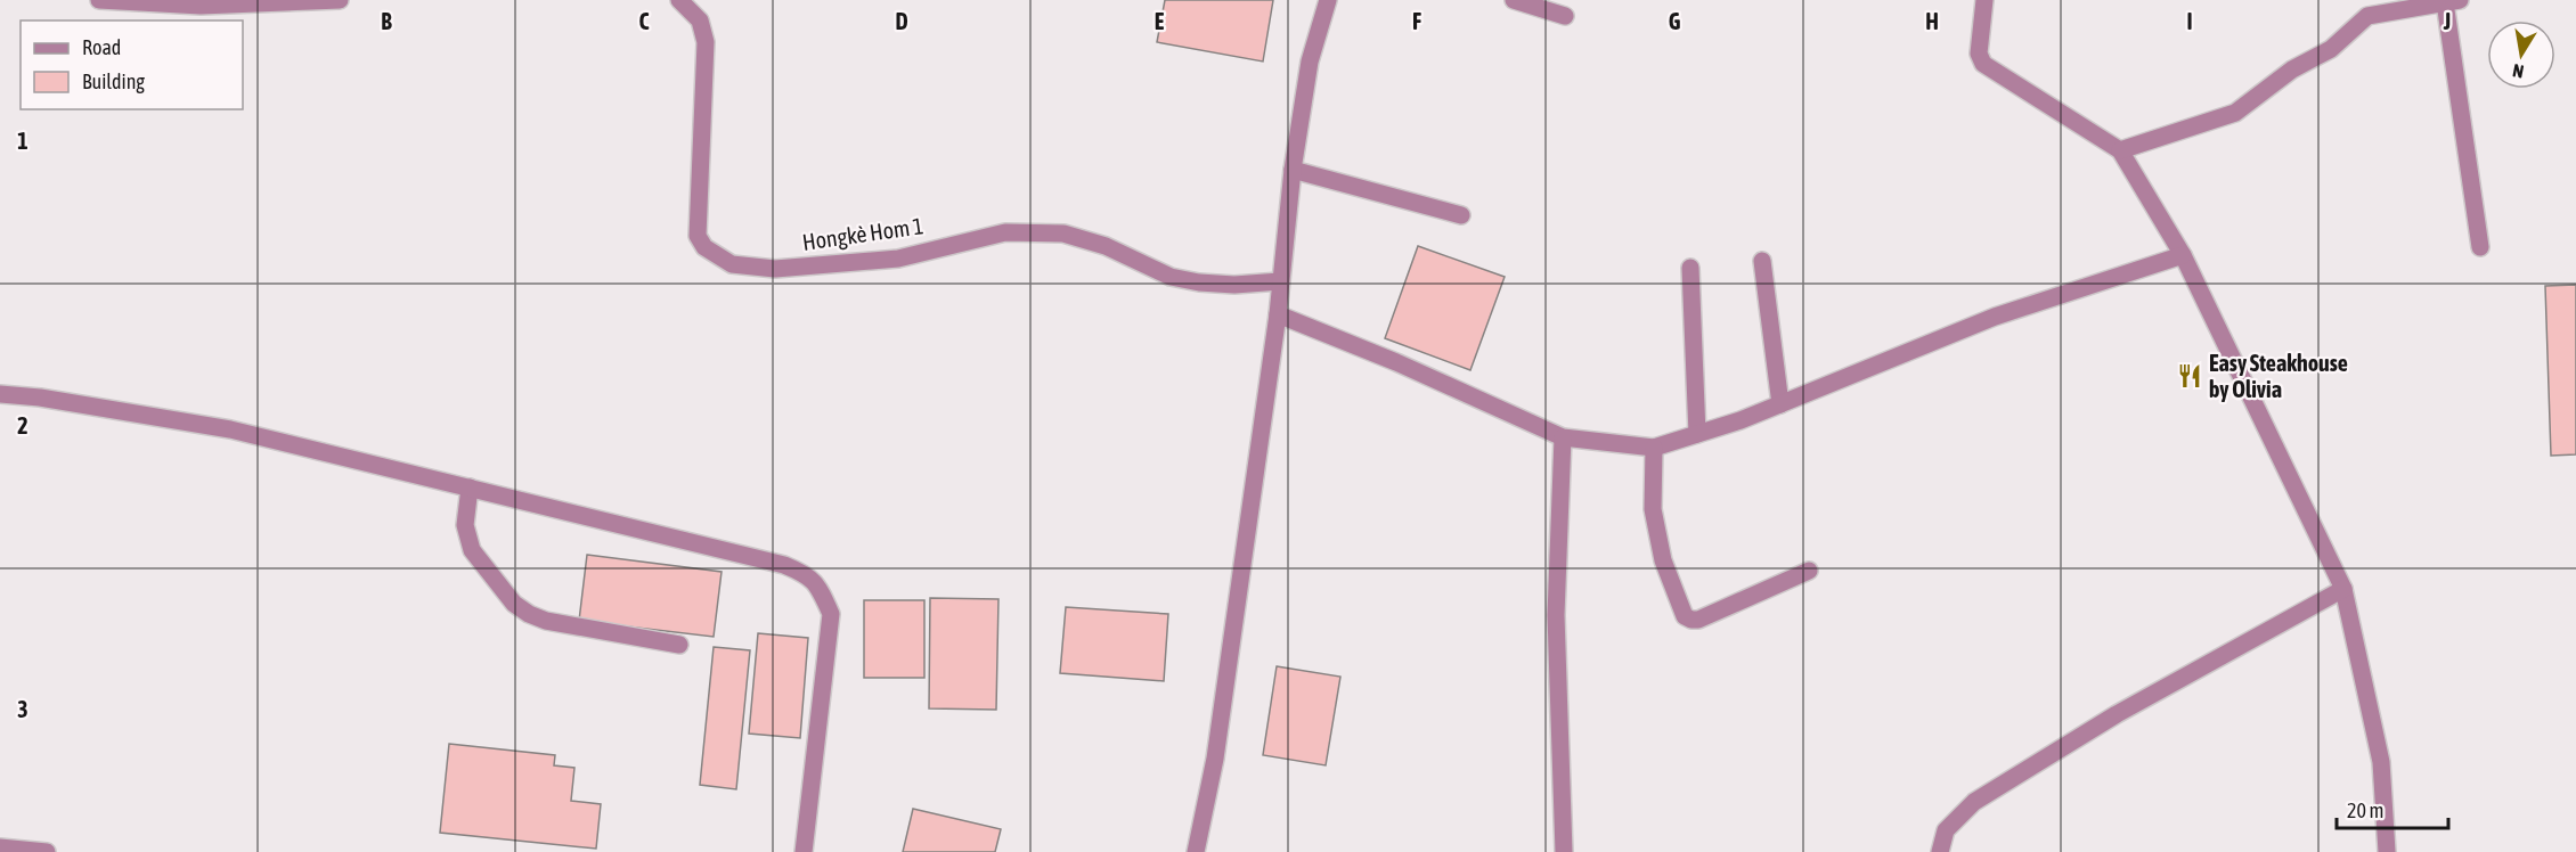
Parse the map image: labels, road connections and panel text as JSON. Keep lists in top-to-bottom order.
{
  "streets": {
    "street": ["Hongkè Hom 1"]
  },
  "places": {
    "restaurant": ["Easy Steakhouse by Olivia"]
  },
  "legend": ["Road", "Building"],
  "scale_bar": "20 m",
  "north": "bottom",
  "grid": {
    "columns": [
      "B",
      "C",
      "D",
      "E",
      "F",
      "G",
      "H",
      "I",
      "J"
    ],
    "rows": ["1", "2", "3"]
  }
}
